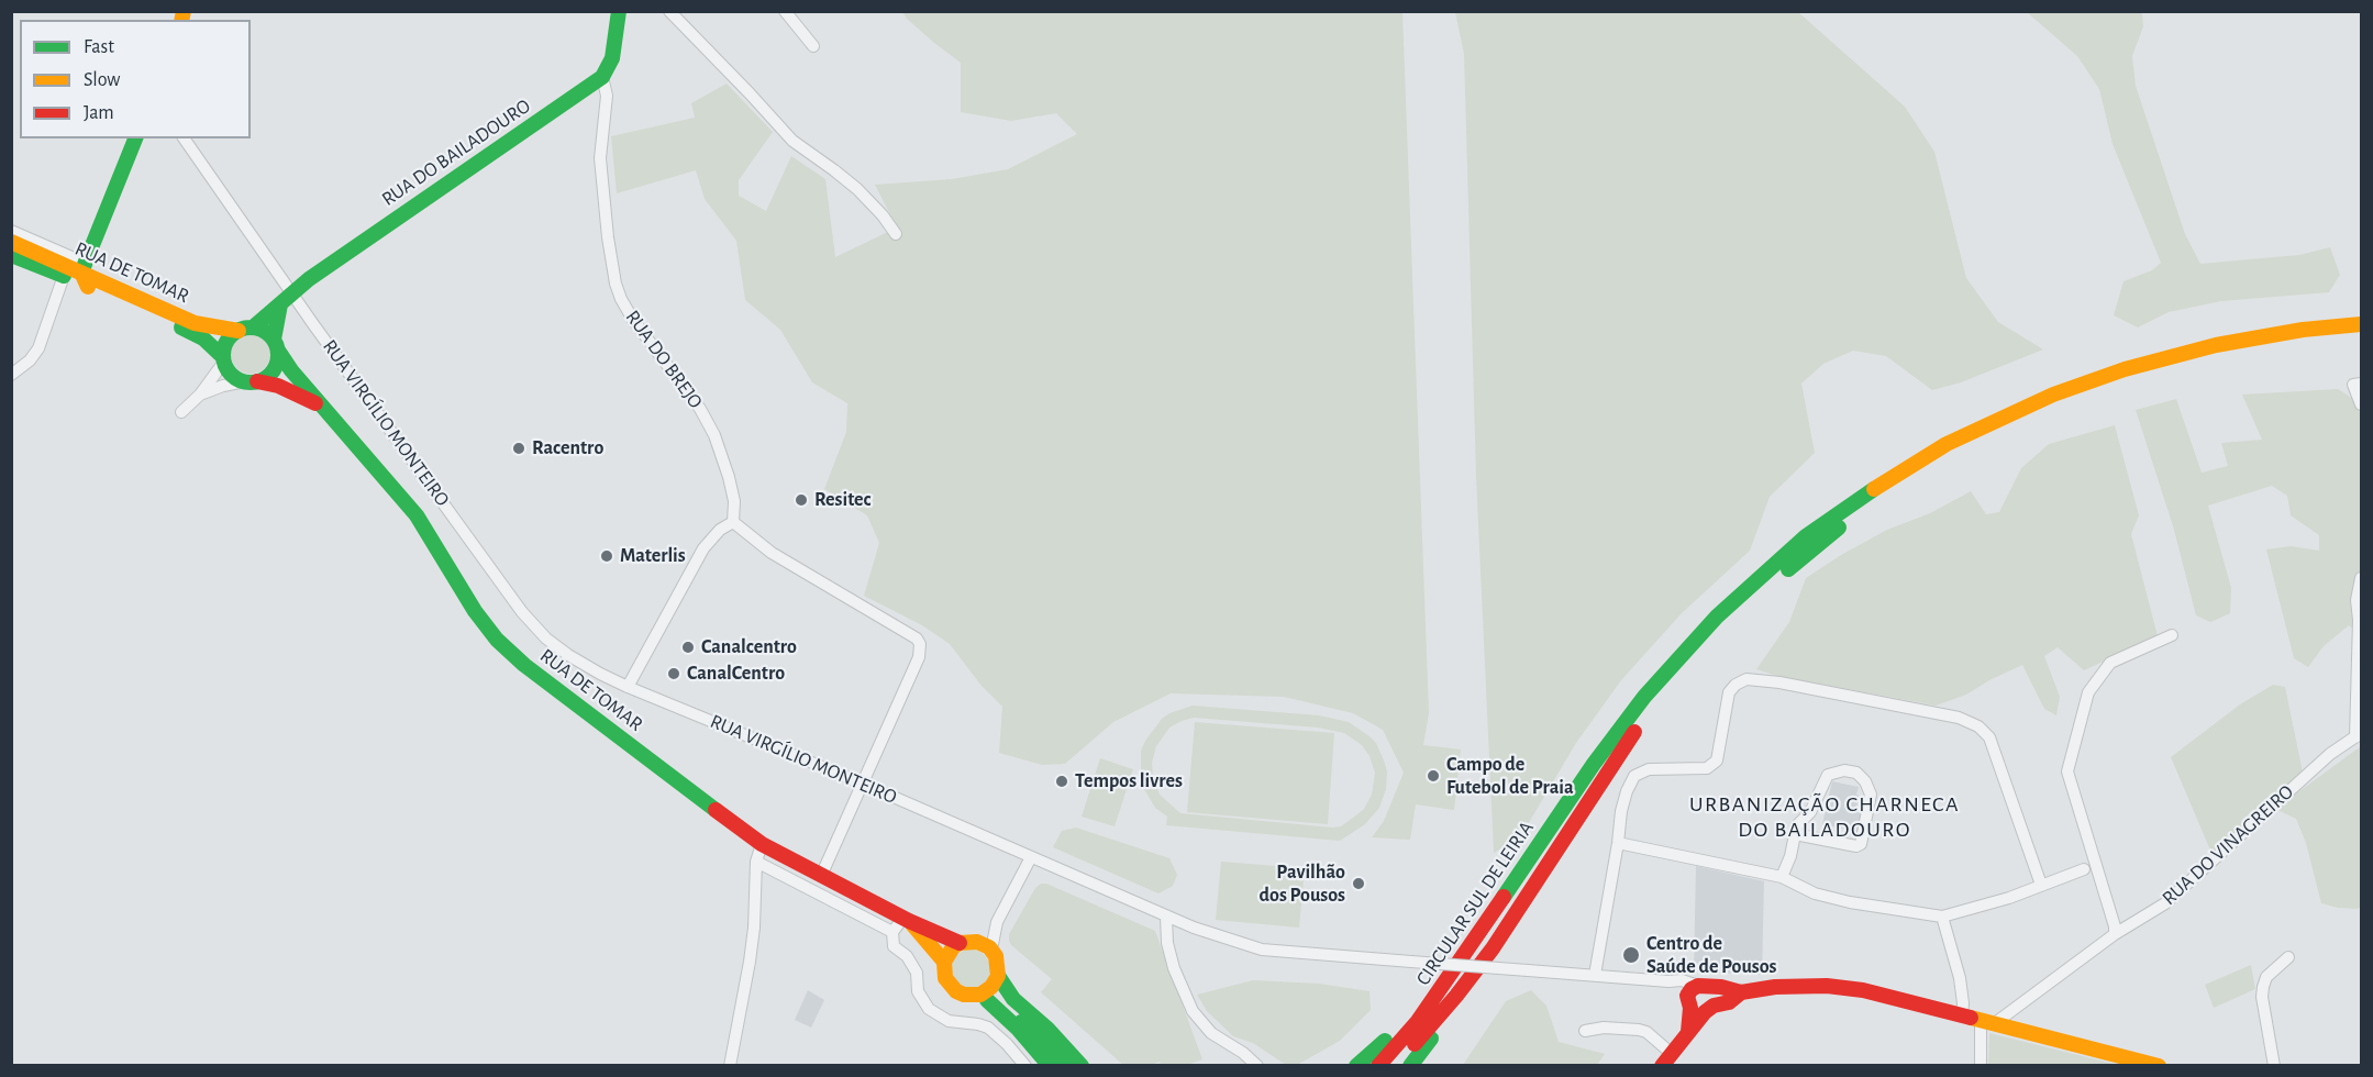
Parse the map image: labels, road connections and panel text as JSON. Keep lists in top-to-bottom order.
{
  "streets": {
    "main road": ["RUA DO BAILADOURO", "RUA DE TOMAR", "CIRCULAR SUL DE LEIRIA"],
    "street": ["RUA DO BREJO", "RUA VIRGÍLIO MONTEIRO", "RUA DO VINAGREIRO"]
  },
  "crossings": [
    ["RUA DO BAILADOURO", "RUA DE TOMAR"],
    ["RUA DO BAILADOURO", "RUA DO BREJO"],
    ["RUA DO BAILADOURO", "RUA VIRGÍLIO MONTEIRO"]
  ],
  "districts": ["URBANIZAÇÃO CHARNECA DO BAILADOURO"],
  "places": [
    "Racentro",
    "Resitec",
    "Materlis",
    "Canalcentro",
    "CanalCentro",
    "Campo de Futebol de Praia",
    "Tempos livres",
    "Pavilhão dos Pousos",
    "Centro de Saúde de Pousos"
  ],
  "legend": ["Fast", "Slow", "Jam"]
}
